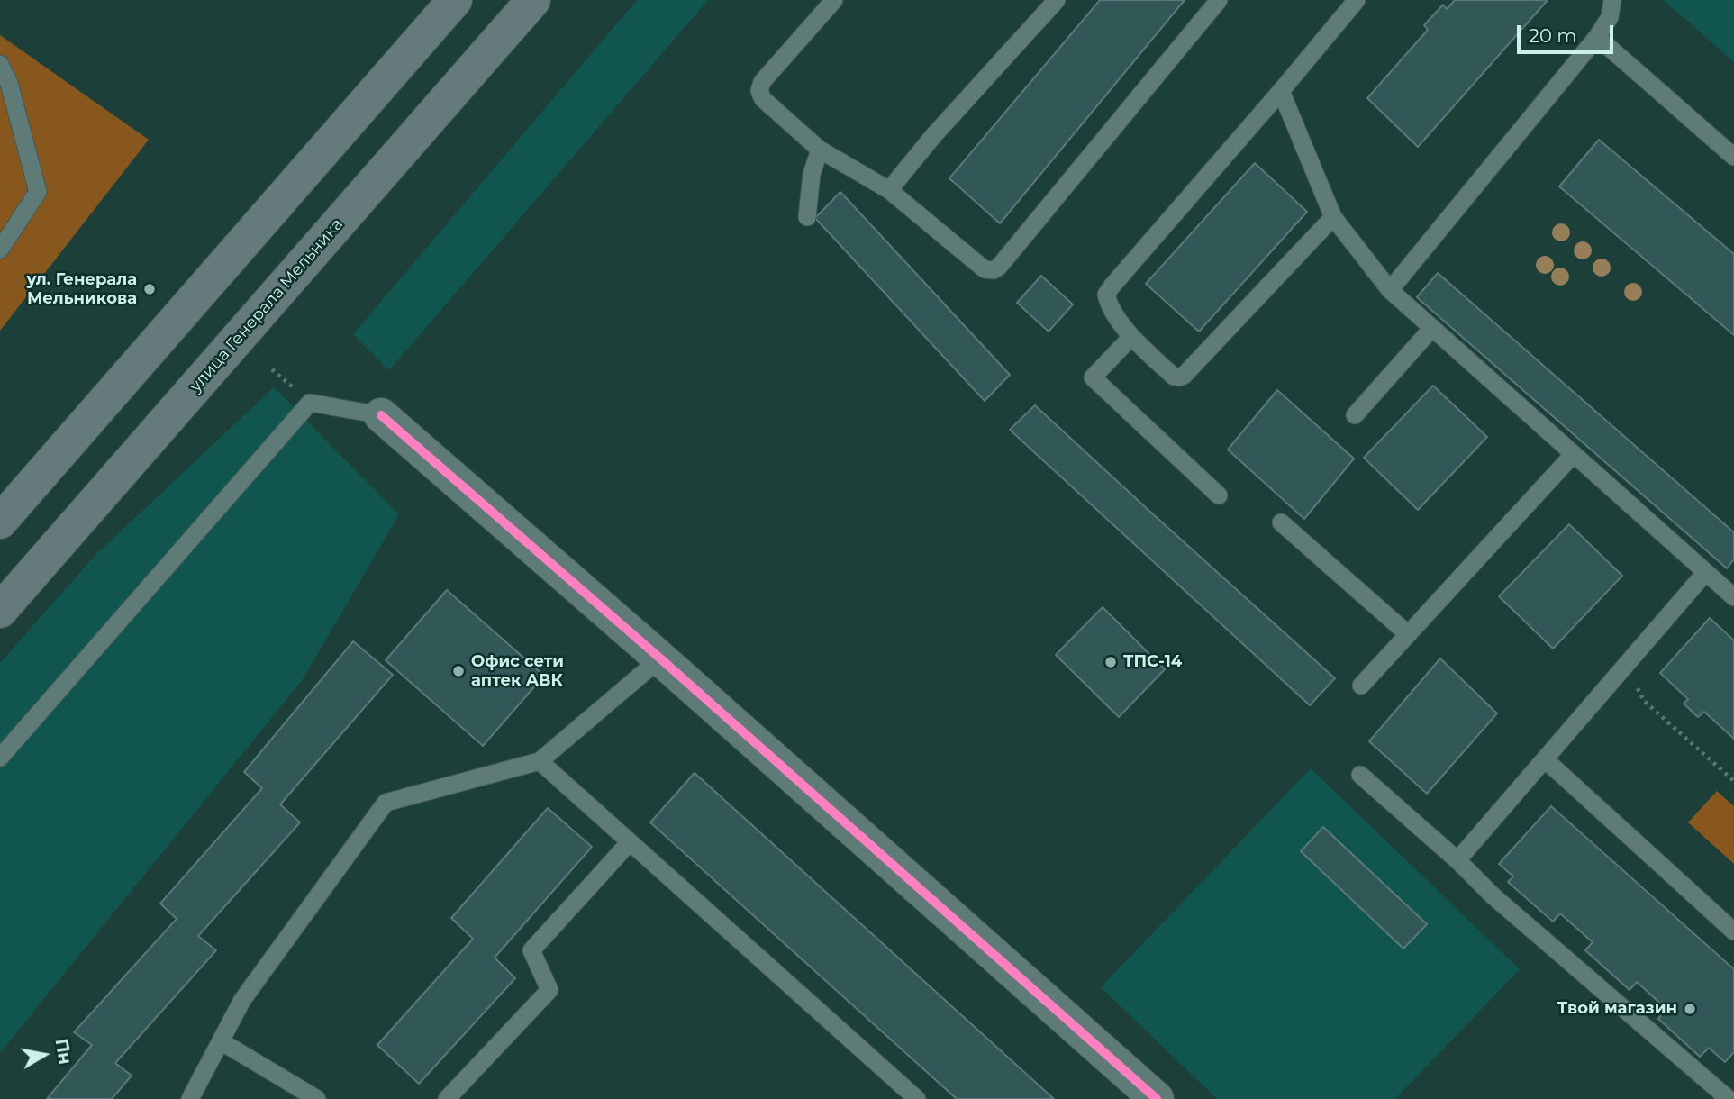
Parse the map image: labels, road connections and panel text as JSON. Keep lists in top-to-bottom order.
{
  "streets": {
    "main road": ["улица Генерала Мельника"]
  },
  "places": [
    "ул. Генерала Мельникова",
    "ТПС-14",
    "Офис сети аптек АВК",
    "Твой магазин"
  ],
  "scale_bar": "20 m",
  "north": "right"
}
